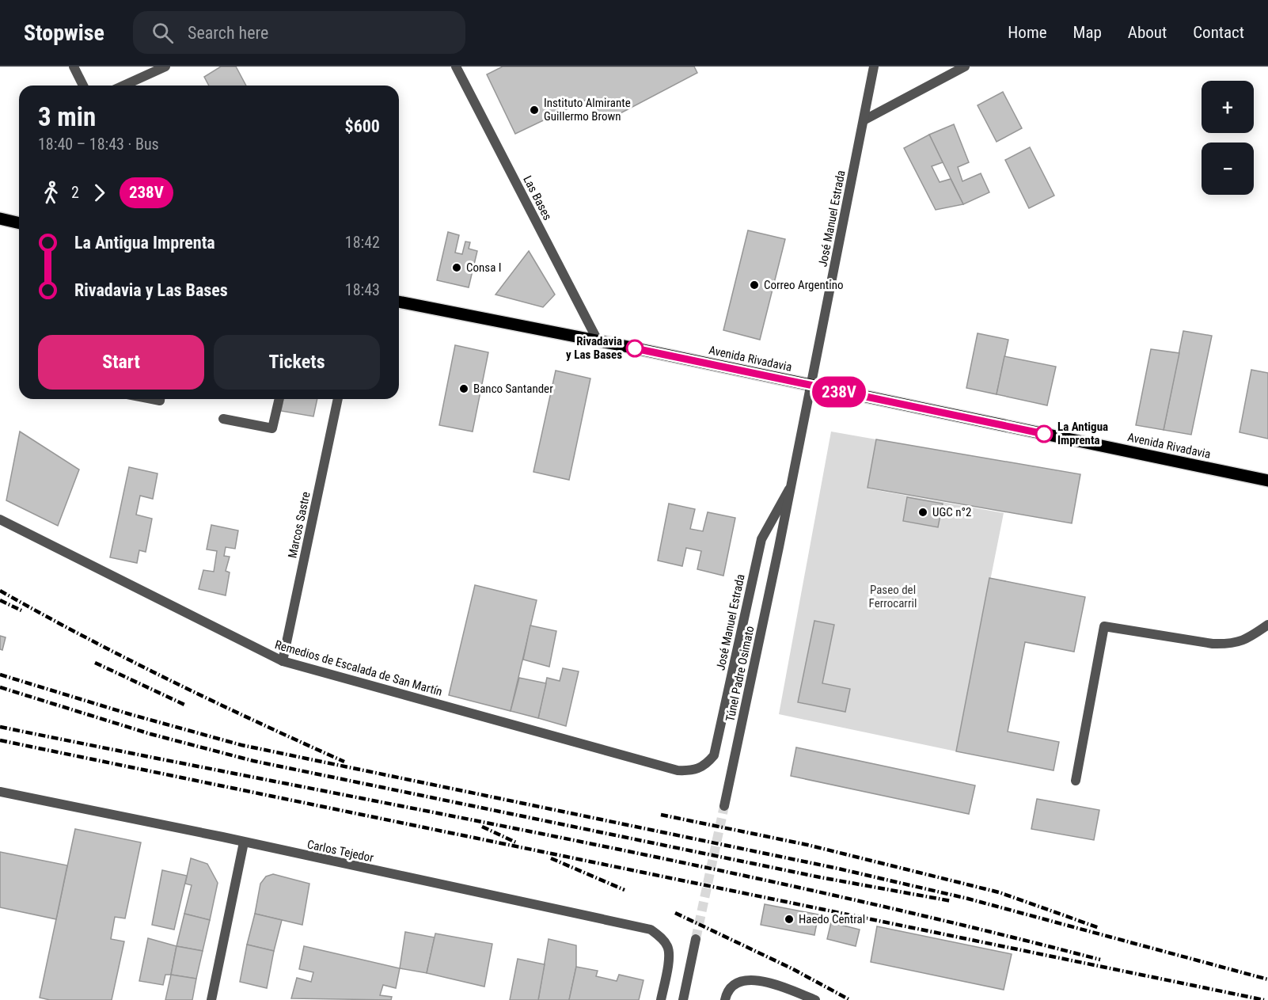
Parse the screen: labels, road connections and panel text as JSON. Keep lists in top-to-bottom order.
{
  "streets": {
    "main road": ["Avenida Rivadavia"],
    "street": [
      "Las Bases",
      "José Manuel Estrada",
      "Marcos Sastre",
      "Remedios de Escalada de San Martín",
      "Túnel Padre Osimato",
      "Carlos Tejedor"
    ]
  },
  "crossings": [
    ["Las Bases", "Avenida Rivadavia"],
    ["José Manuel Estrada", "Avenida Rivadavia"],
    ["José Manuel Estrada", "Remedios de Escalada de San Martín"],
    ["José Manuel Estrada", "Túnel Padre Osimato"],
    ["Marcos Sastre", "Remedios de Escalada de San Martín"]
  ],
  "parks": ["Paseo del Ferrocarril"],
  "places": [
    "Instituto Almirante Guillermo Brown",
    "Consa I",
    "Correo Argentino",
    "Rivadavia y Las Bases",
    "Banco Santander",
    "La Antigua Imprenta",
    "UGC n°2",
    "Haedo Central"
  ],
  "lines": ["bus line 238V"],
  "page": {
    "header": "Stopwise",
    "search": "Search here",
    "nav": [
      "Home",
      "Map",
      "About",
      "Contact"
    ],
    "on_map": "238V",
    "map_buttons": ["+", "−"],
    "heading": ["3 min", "18:40 – 18:43 · Bus", "$600"],
    "legs": ["2", "238V"],
    "list": [
      {
        "name": "La Antigua Imprenta",
        "value": "18:42"
      },
      {
        "name": "Rivadavia y Las Bases",
        "value": "18:43"
      }
    ],
    "buttons": ["Start", "Tickets"]
  }
}
